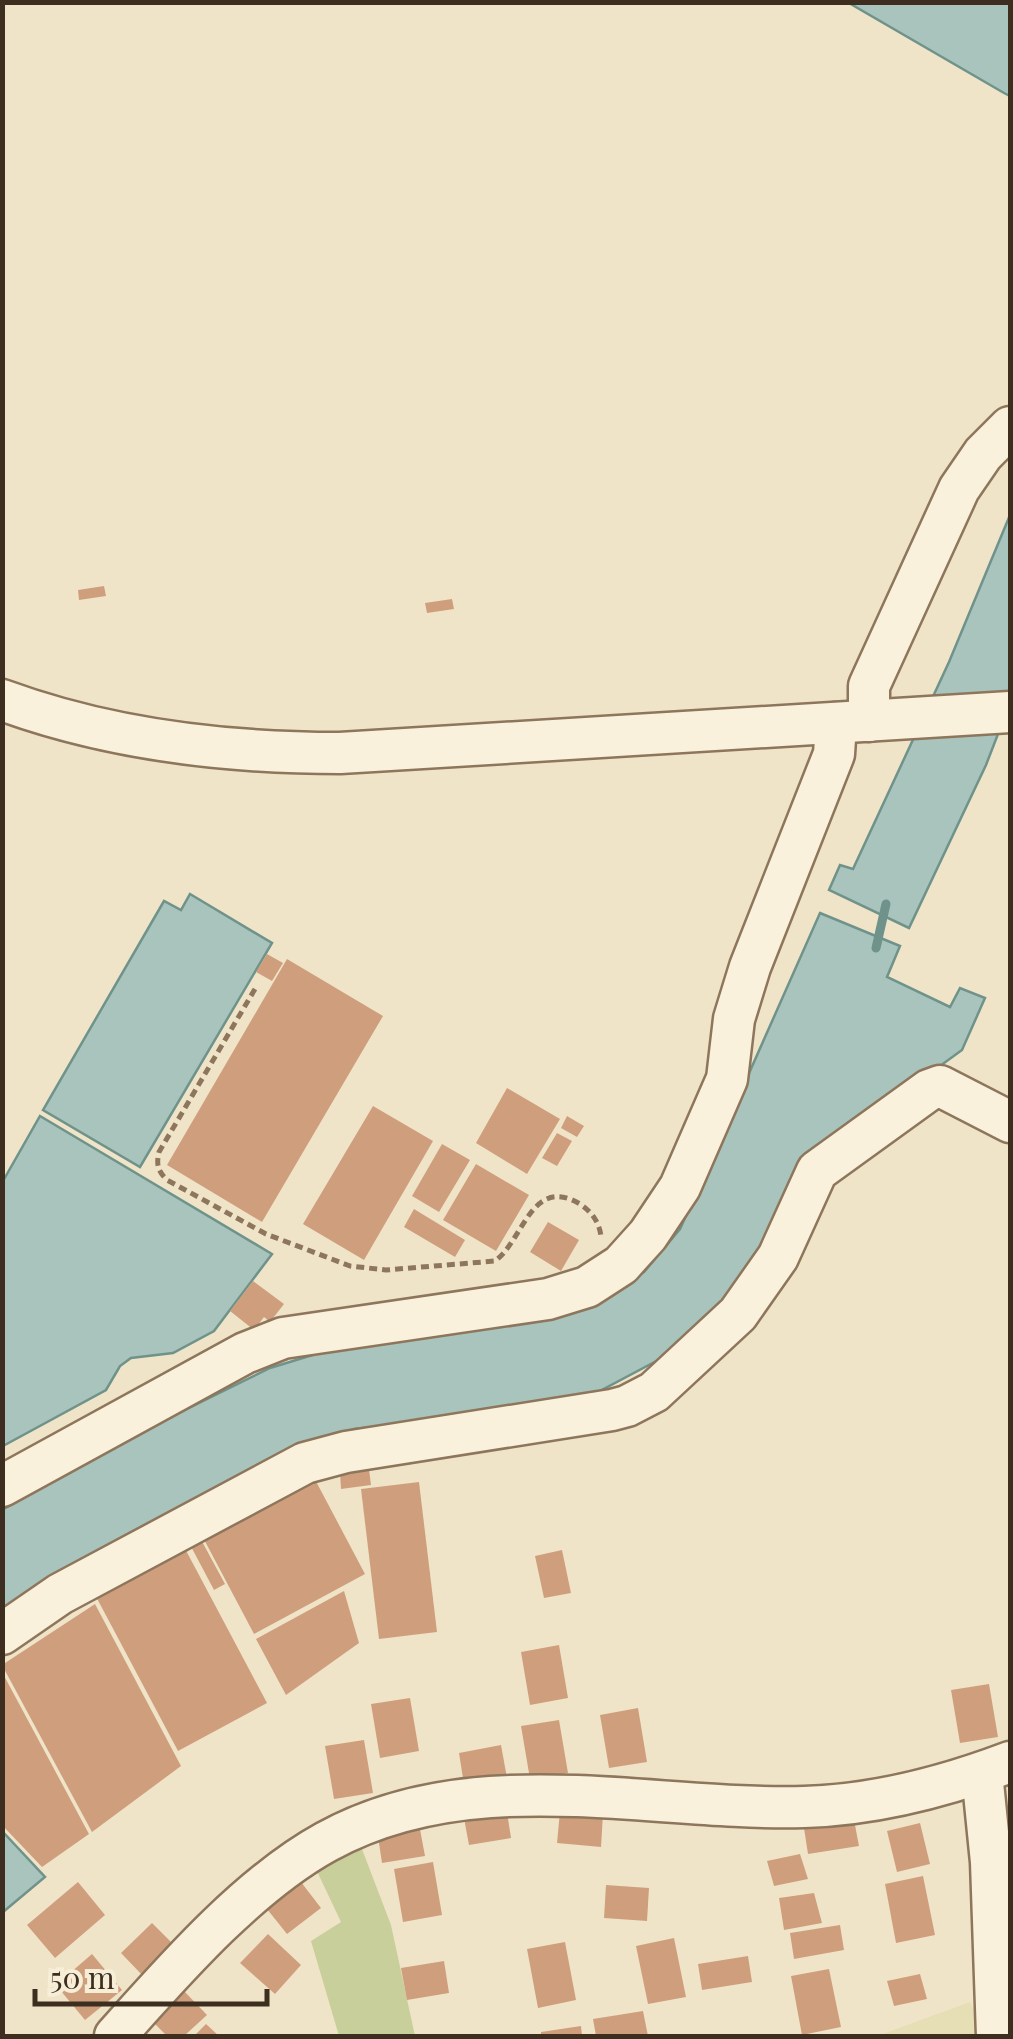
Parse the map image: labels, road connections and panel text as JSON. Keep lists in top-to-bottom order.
{
  "scale_bar": "50 m"
}
